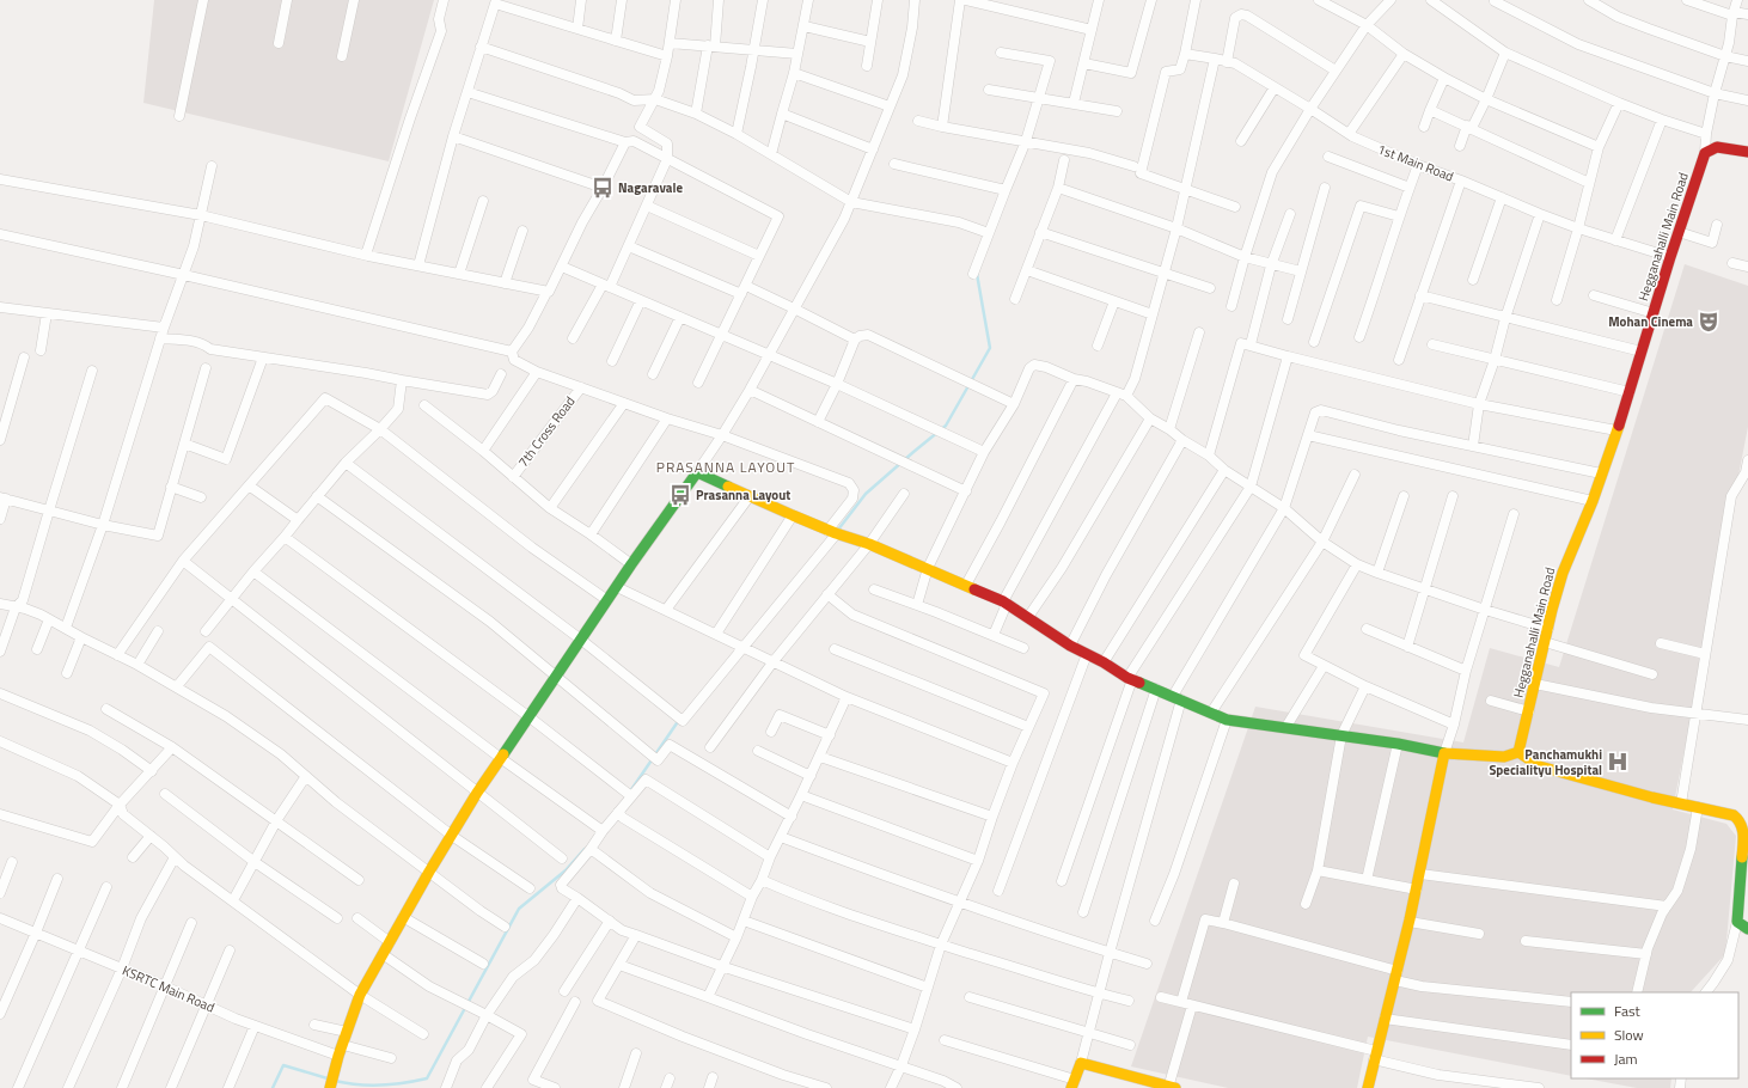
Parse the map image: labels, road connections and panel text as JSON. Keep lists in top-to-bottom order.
{
  "streets": {
    "street": [
      "1st Main Road",
      "Hegganahalli Main Road",
      "7th Cross Road",
      "KSRTC Main Road"
    ]
  },
  "crossings": [
    ["1st Main Road", "Hegganahalli Main Road"]
  ],
  "districts": ["PRASANNA LAYOUT"],
  "places": {
    "bus stop": ["Nagaravale", "Prasanna Layout"],
    "theatre": ["Mohan Cinema"],
    "hospital": ["Panchamukhi Specialityu Hospital"]
  },
  "legend": ["Fast", "Slow", "Jam"]
}
